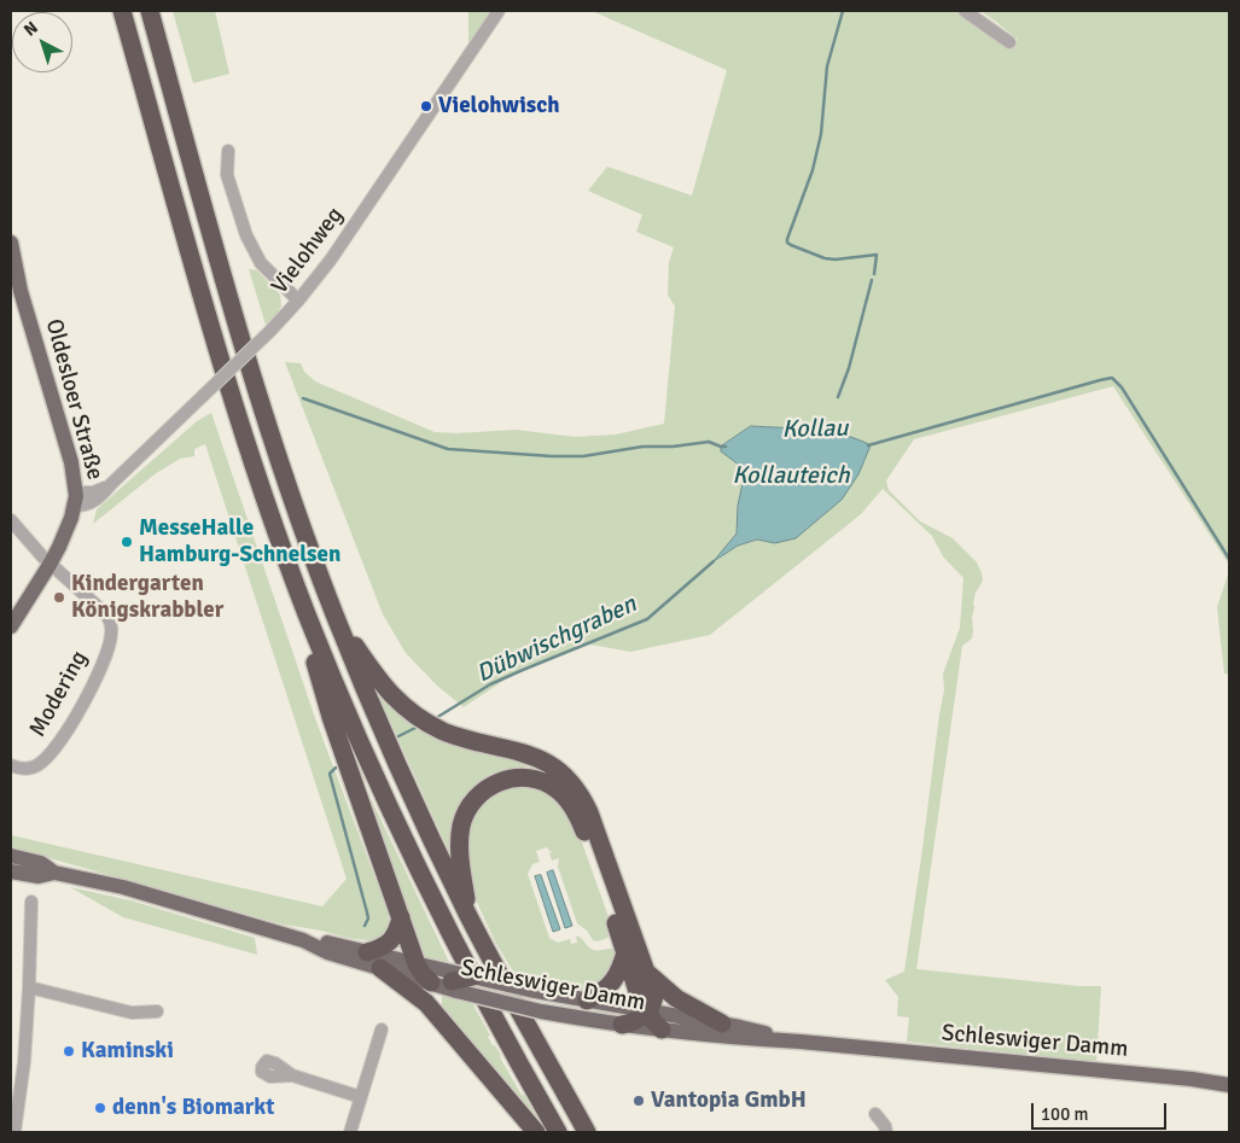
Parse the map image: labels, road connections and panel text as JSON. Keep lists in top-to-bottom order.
{
  "streets": {
    "main road": ["Oldesloer Straße", "Schleswiger Damm"],
    "street": ["Vielohweg", "Modering"]
  },
  "crossings": [
    ["Vielohweg", "Oldesloer Straße"],
    ["Oldesloer Straße", "Modering"]
  ],
  "water": ["Kollau", "Kollauteich", "Dübwischgraben"],
  "places": [
    "Vielohwisch",
    "MesseHalle Hamburg-Schnelsen",
    "Kindergarten Königskrabbler",
    "Kaminski",
    "Vantopia GmbH",
    "denn's Biomarkt"
  ],
  "scale_bar": "100 m",
  "north": "top left"
}
